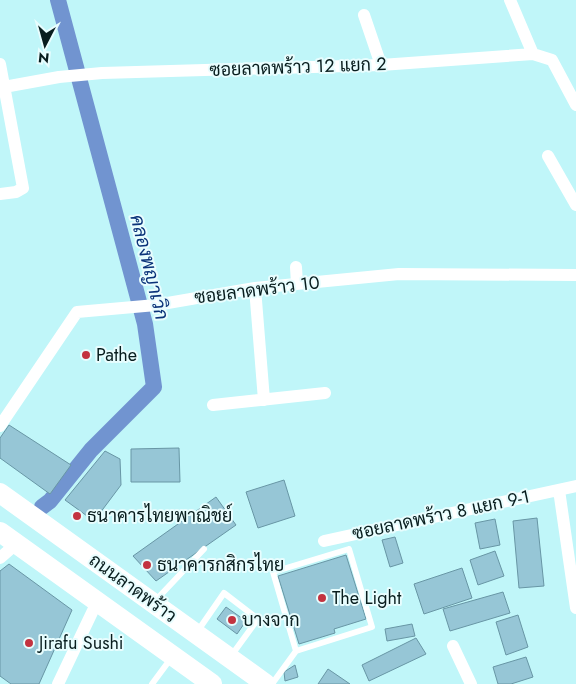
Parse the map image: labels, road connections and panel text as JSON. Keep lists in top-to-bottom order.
{
  "streets": {
    "main road": ["ถนนลาดพร้าว"],
    "street": ["ซอยลาดพร้าว 12 แยก 2", "ซอยลาดพร้าว 10", "ซอยลาดพร้าว 8 แยก 9-1"]
  },
  "water": ["คลองพญาเวิก"],
  "places": [
    "Pathe",
    "ธนาคารไทยพาณิชย์",
    "ธนาคารกสิกรไทย",
    "The Light",
    "บางจาก",
    "Jirafu Sushi"
  ],
  "north": "bottom"
}
